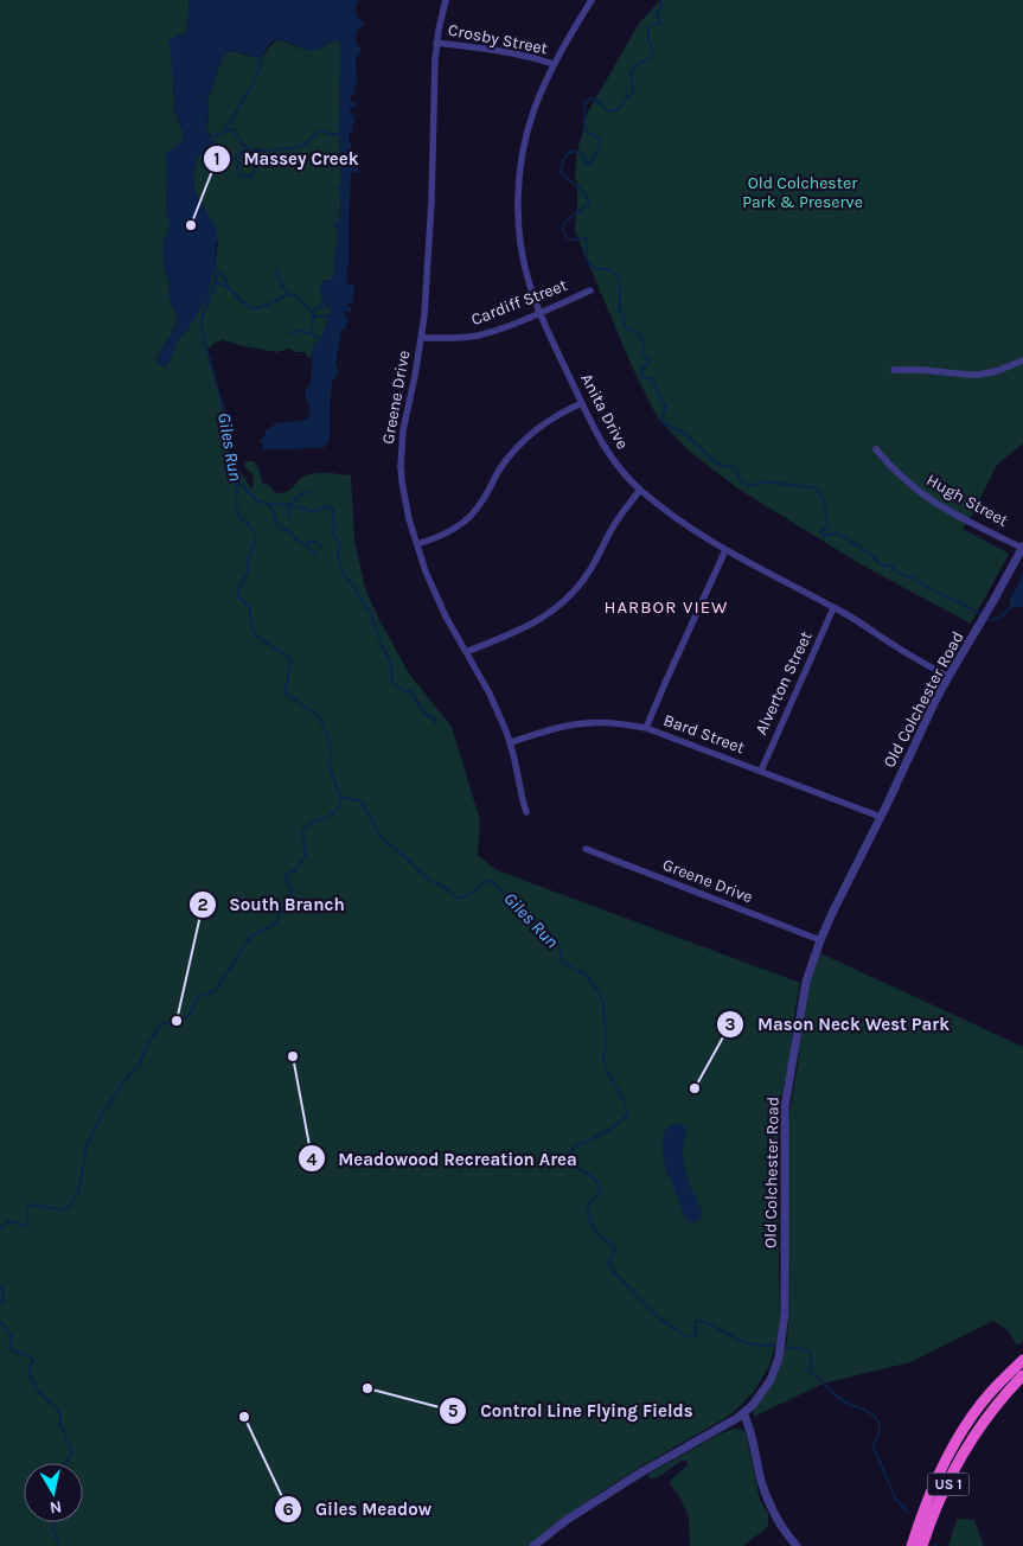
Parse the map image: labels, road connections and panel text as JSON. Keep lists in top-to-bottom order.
{
  "streets": {
    "highway": ["US 1"],
    "street": [
      "Crosby Street",
      "Cardiff Street",
      "Greene Drive",
      "Anita Drive",
      "Hugh Street",
      "Alverton Street",
      "Old Colchester Road",
      "Bard Street"
    ]
  },
  "crossings": [
    ["Crosby Street", "Greene Drive"],
    ["Crosby Street", "Anita Drive"],
    ["Cardiff Street", "Greene Drive"],
    ["Cardiff Street", "Anita Drive"],
    ["Greene Drive", "Old Colchester Road"],
    ["Greene Drive", "Bard Street"],
    ["Anita Drive", "Alverton Street"],
    ["Anita Drive", "Old Colchester Road"],
    ["Hugh Street", "Old Colchester Road"],
    ["Alverton Street", "Bard Street"],
    ["Old Colchester Road", "Bard Street"]
  ],
  "districts": ["HARBOR VIEW"],
  "water": ["Giles Run"],
  "parks": ["Old Colchester Park & Preserve"],
  "places": [
    "Massey Creek",
    "South Branch",
    "Meadowood Recreation Area",
    "Mason Neck West Park",
    "Control Line Flying Fields",
    "Giles Meadow"
  ],
  "north": "bottom"
}
